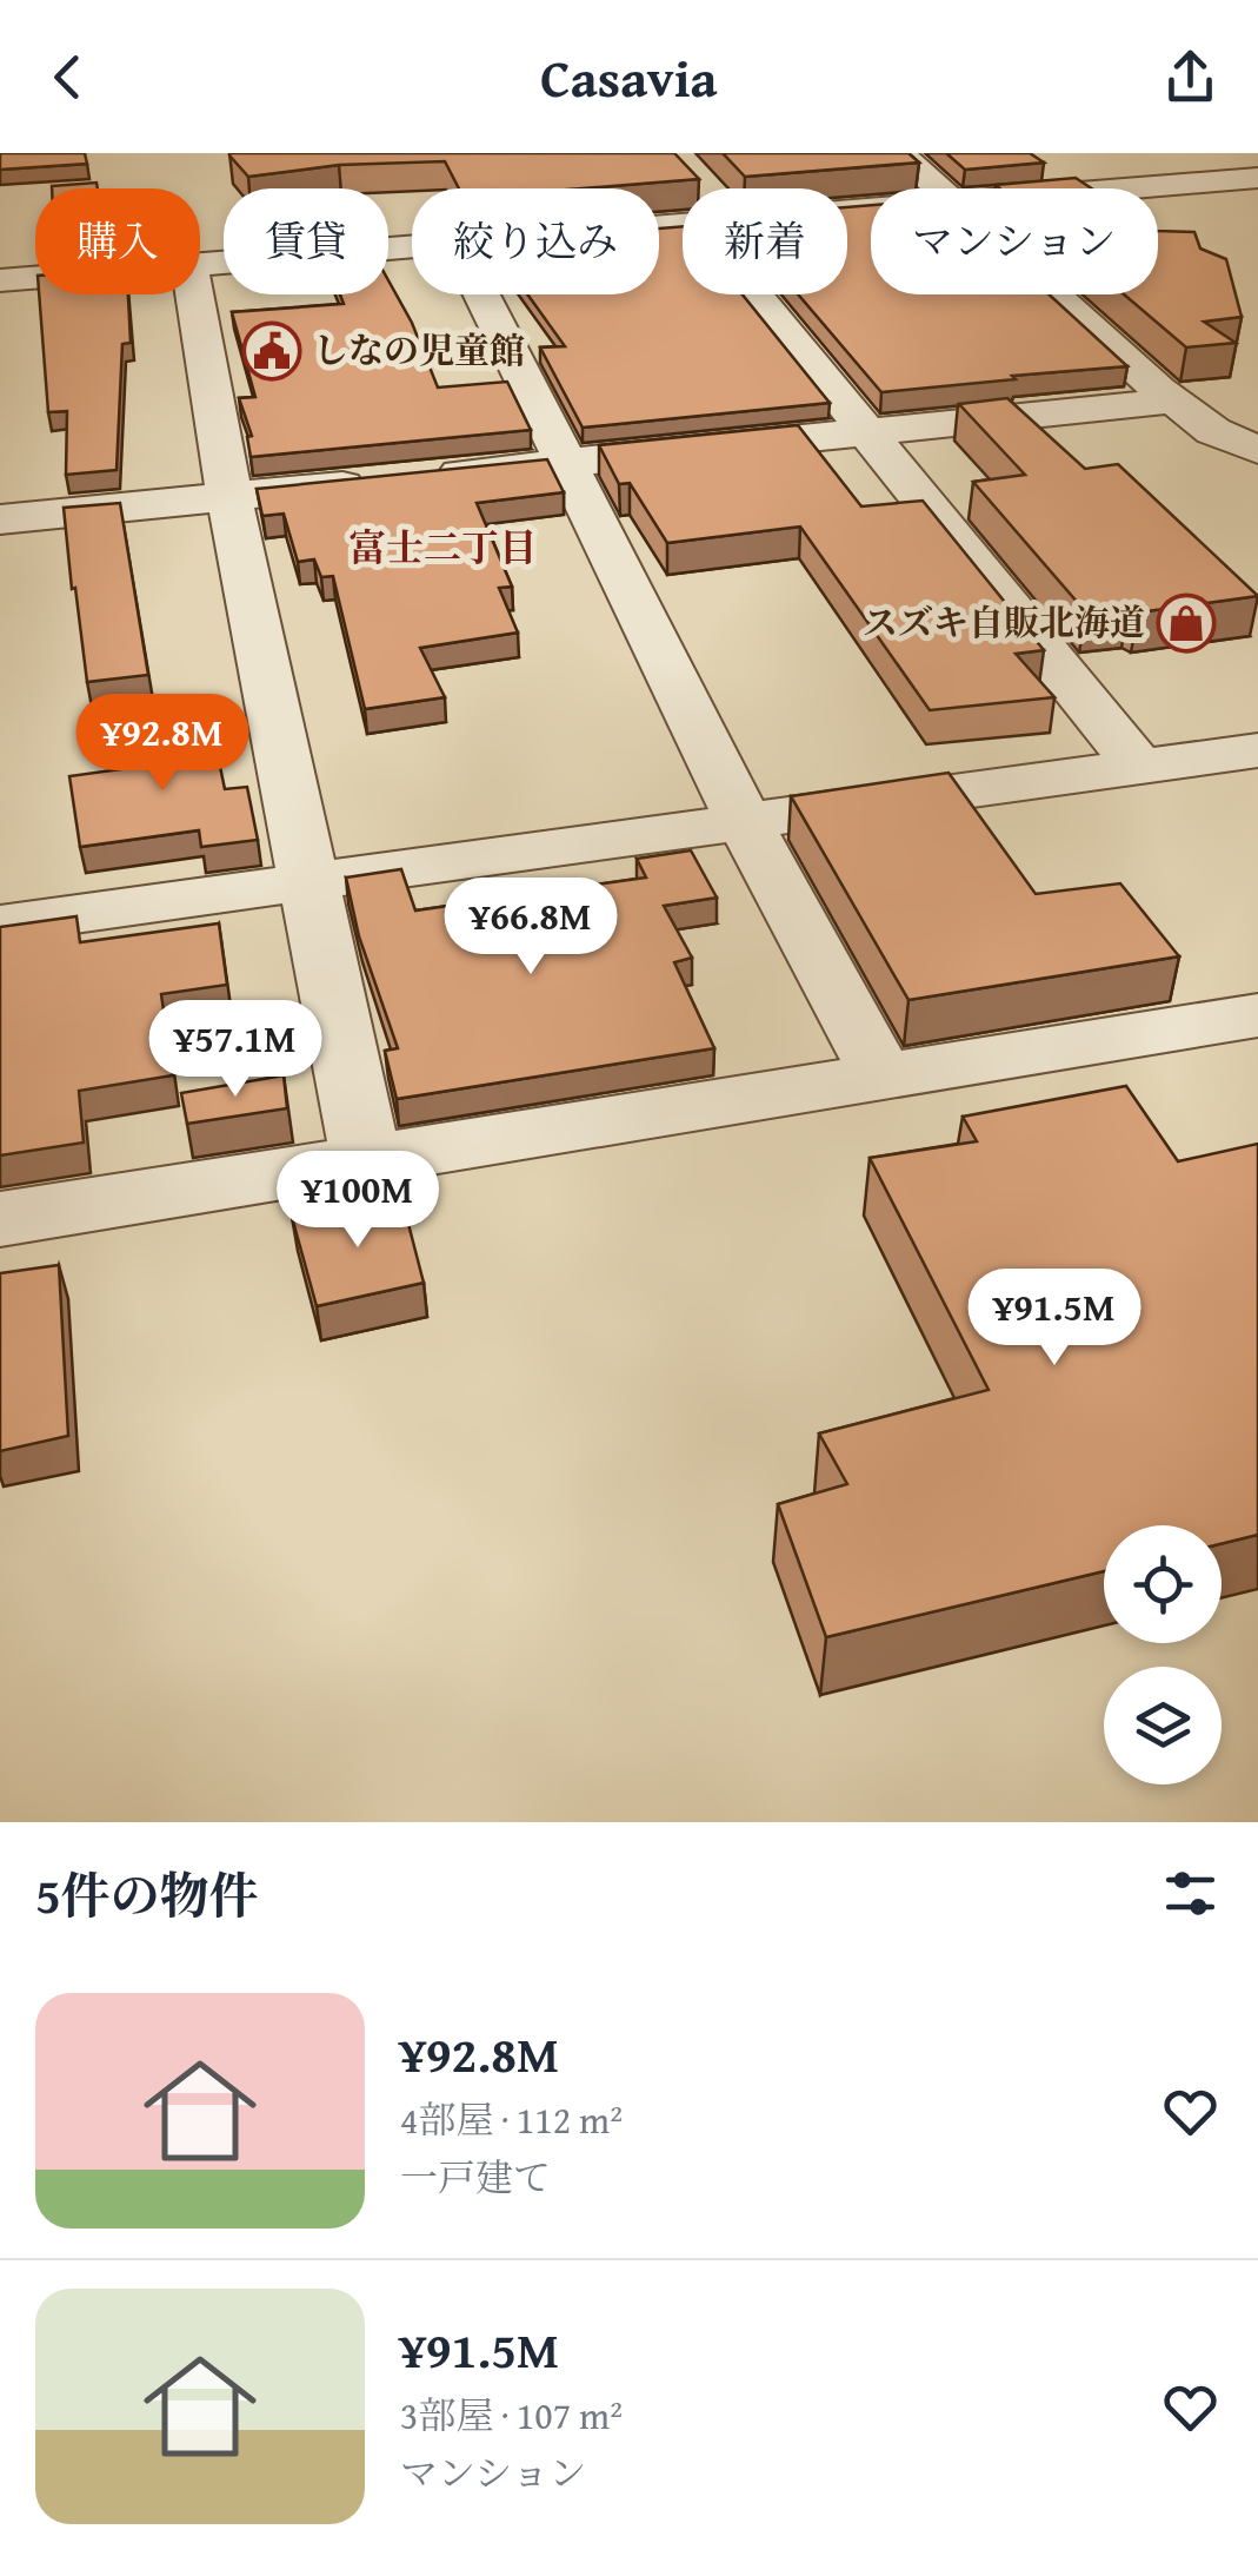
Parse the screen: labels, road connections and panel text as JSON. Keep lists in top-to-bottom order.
{
  "districts": ["富士二丁目"],
  "places": {
    "public building": ["しなの児童館"],
    "shop": ["スズキ自販北海道"]
  },
  "page": {
    "header": "Casavia",
    "chip": [
      "購入",
      "賃貸",
      "絞り込み",
      "新着",
      "マンション"
    ],
    "price": [
      "¥92.8M",
      "¥66.8M",
      "¥57.1M",
      "¥100M",
      "¥91.5M"
    ],
    "heading": "5件の物件",
    "list": [
      {
        "name": "¥92.8M",
        "note": "4部屋 · 112 m² · 一戸建て"
      },
      {
        "name": "¥91.5M",
        "note": "3部屋 · 107 m² · マンション"
      }
    ]
  }
}
